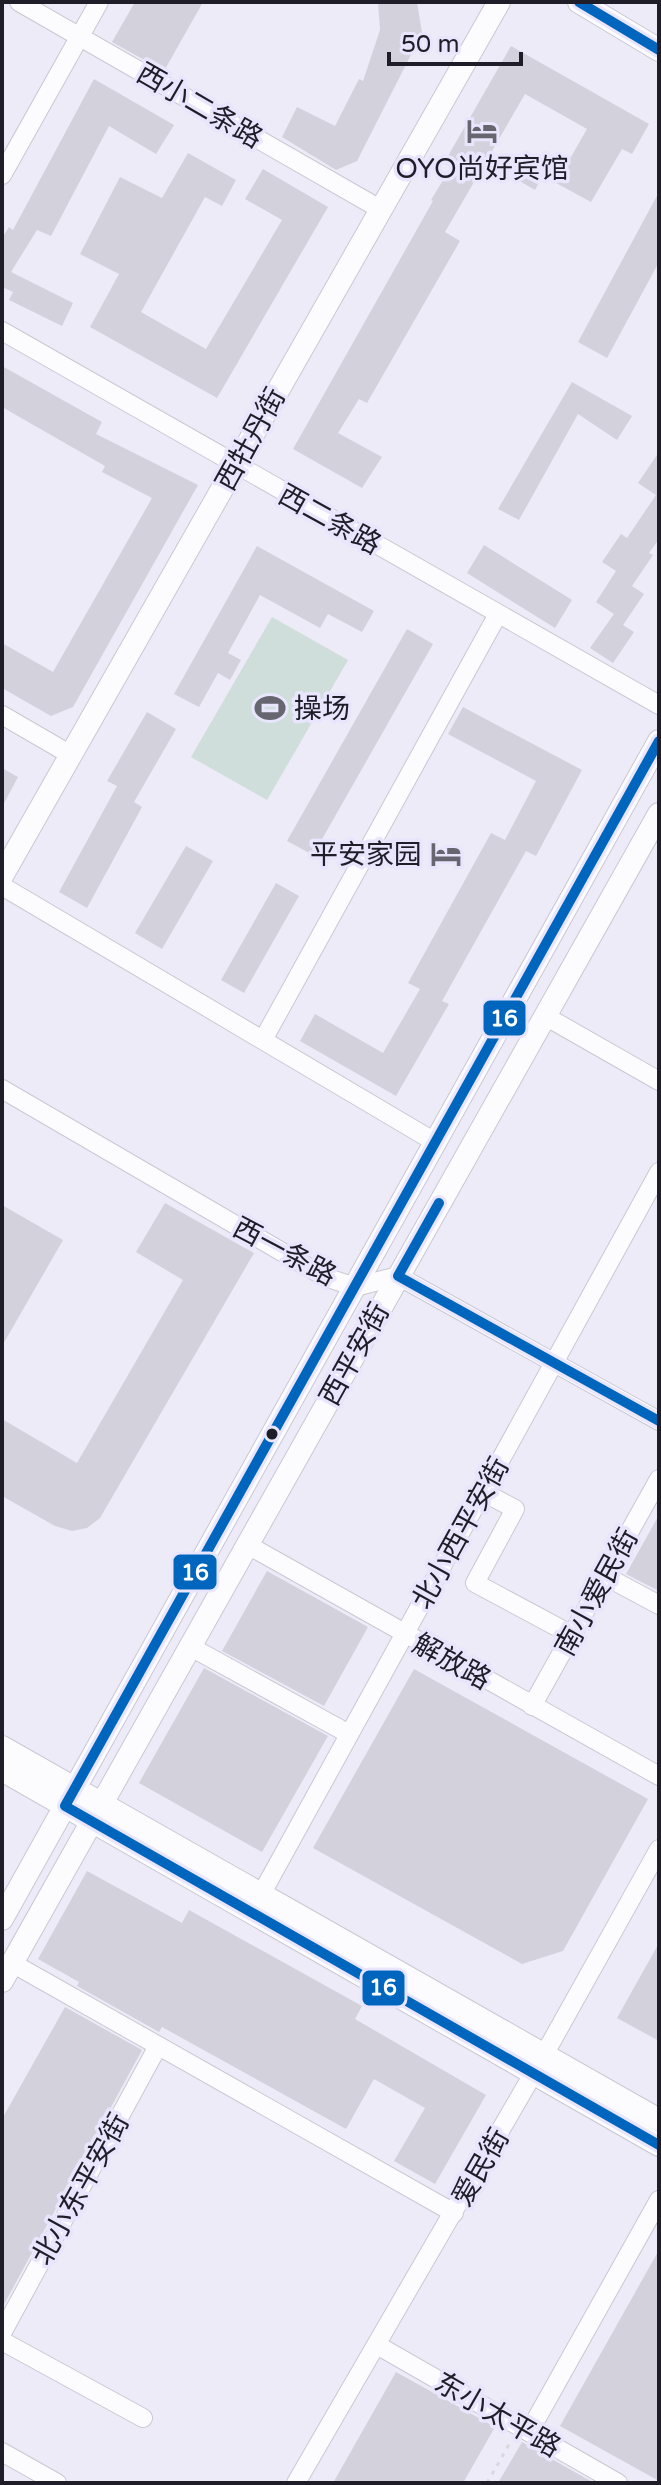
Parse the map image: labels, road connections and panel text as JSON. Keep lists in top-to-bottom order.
{
  "streets": {
    "main road": ["西牡丹街", "西平安街"],
    "street": [
      "西小二条路",
      "西二条路",
      "西一条路",
      "北小西平安街",
      "南小爱民街",
      "解放路",
      "爱民街",
      "北小东平安街",
      "东小太平路"
    ]
  },
  "crossings": [
    ["西小二条路", "西牡丹街"],
    ["西牡丹街", "西二条路"],
    ["西一条路", "西平安街"],
    ["西平安街", "解放路"],
    ["北小西平安街", "解放路"],
    ["南小爱民街", "解放路"],
    ["爱民街", "东小太平路"]
  ],
  "places": {
    "hotel": ["OYO尚好宾馆", "平安家园"],
    "sports": ["操场"]
  },
  "lines": ["transit line 16"],
  "scale_bar": "50 m"
}
